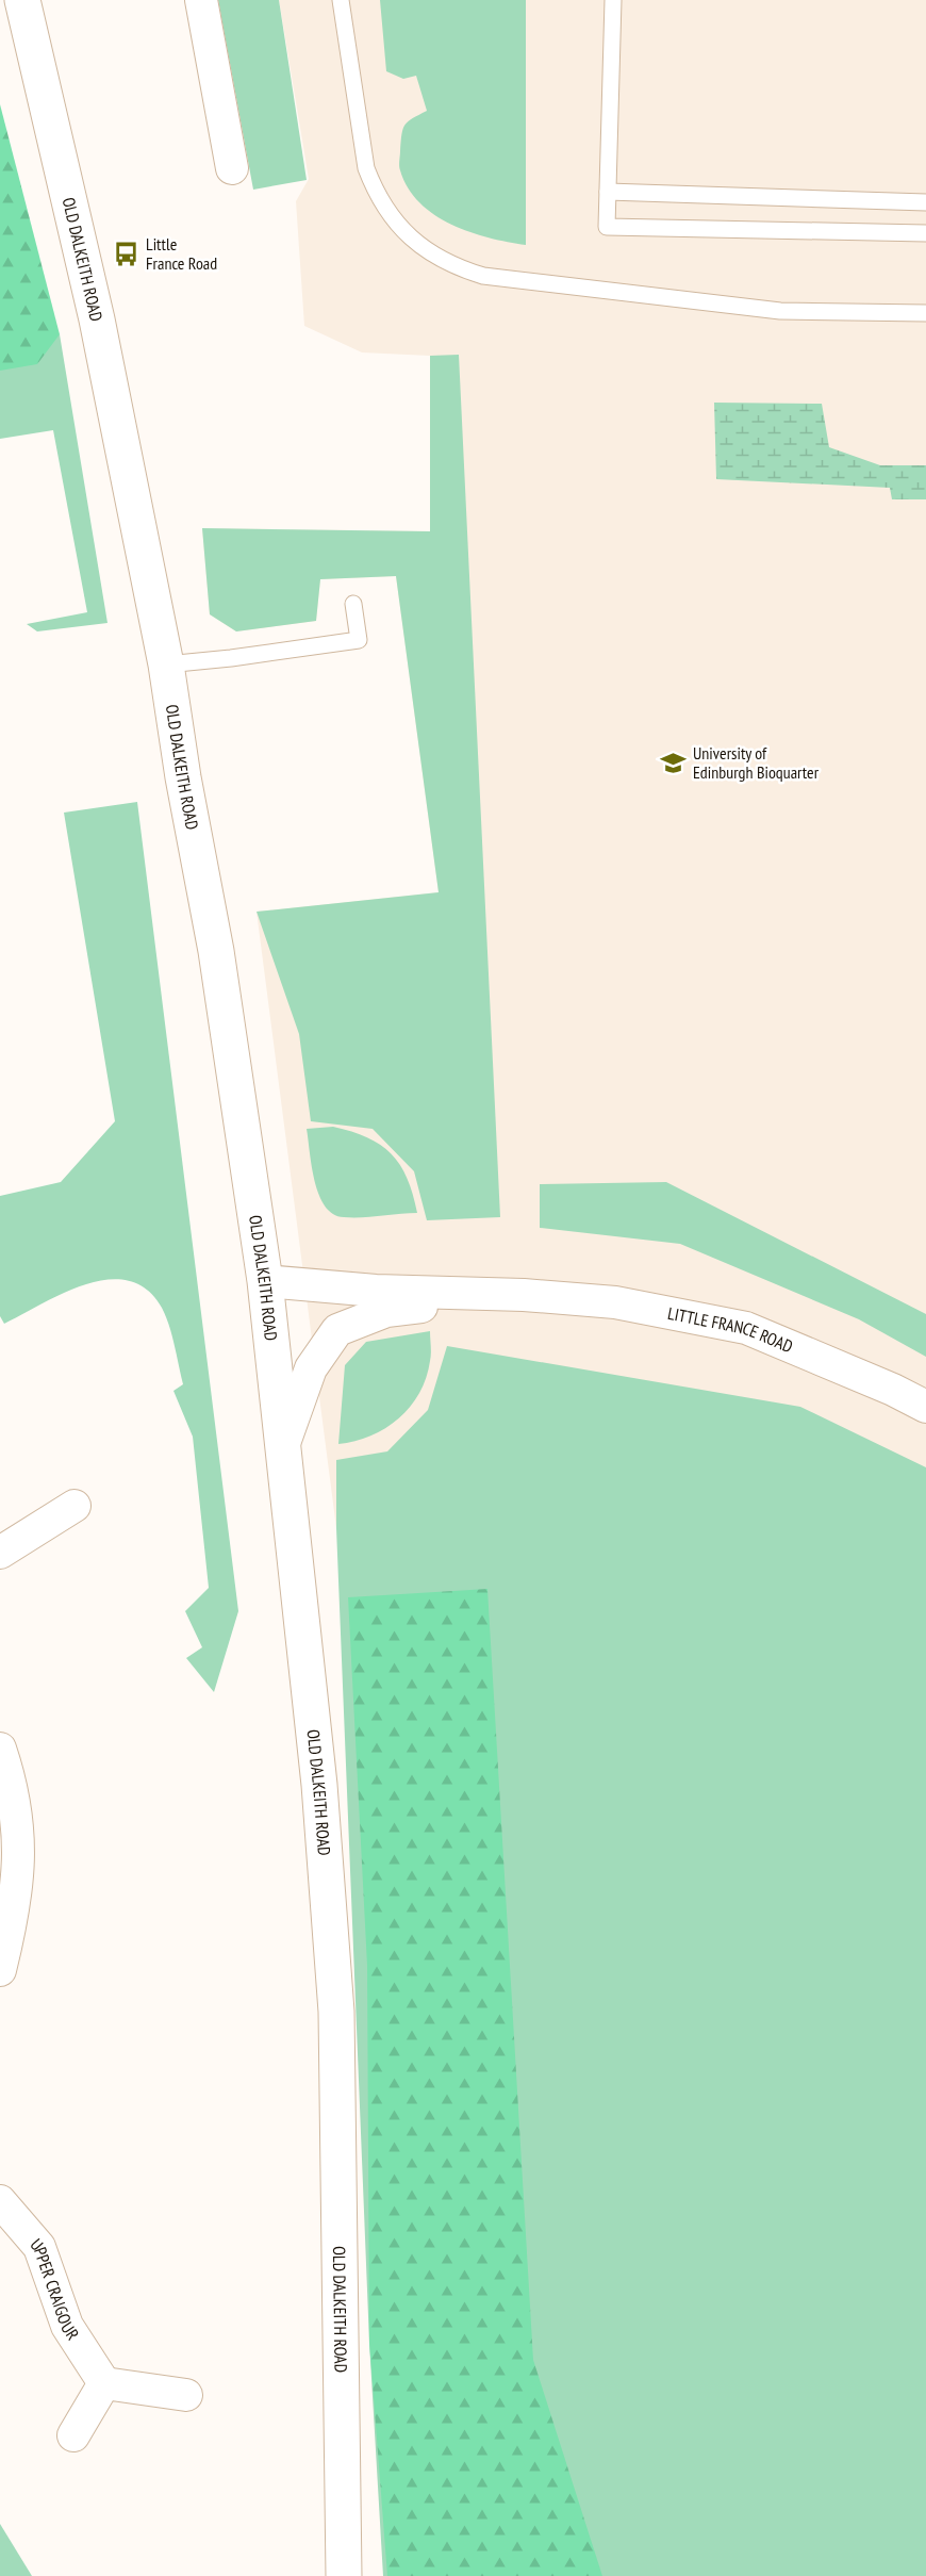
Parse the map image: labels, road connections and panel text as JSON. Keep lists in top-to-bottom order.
{
  "streets": {
    "main road": ["OLD DALKEITH ROAD"],
    "street": ["LITTLE FRANCE ROAD", "UPPER CRAIGOUR"]
  },
  "crossings": [
    ["OLD DALKEITH ROAD", "LITTLE FRANCE ROAD"]
  ],
  "places": {
    "bus stop": ["Little France Road"],
    "school or university": ["University of Edinburgh Bioquarter"]
  }
}
